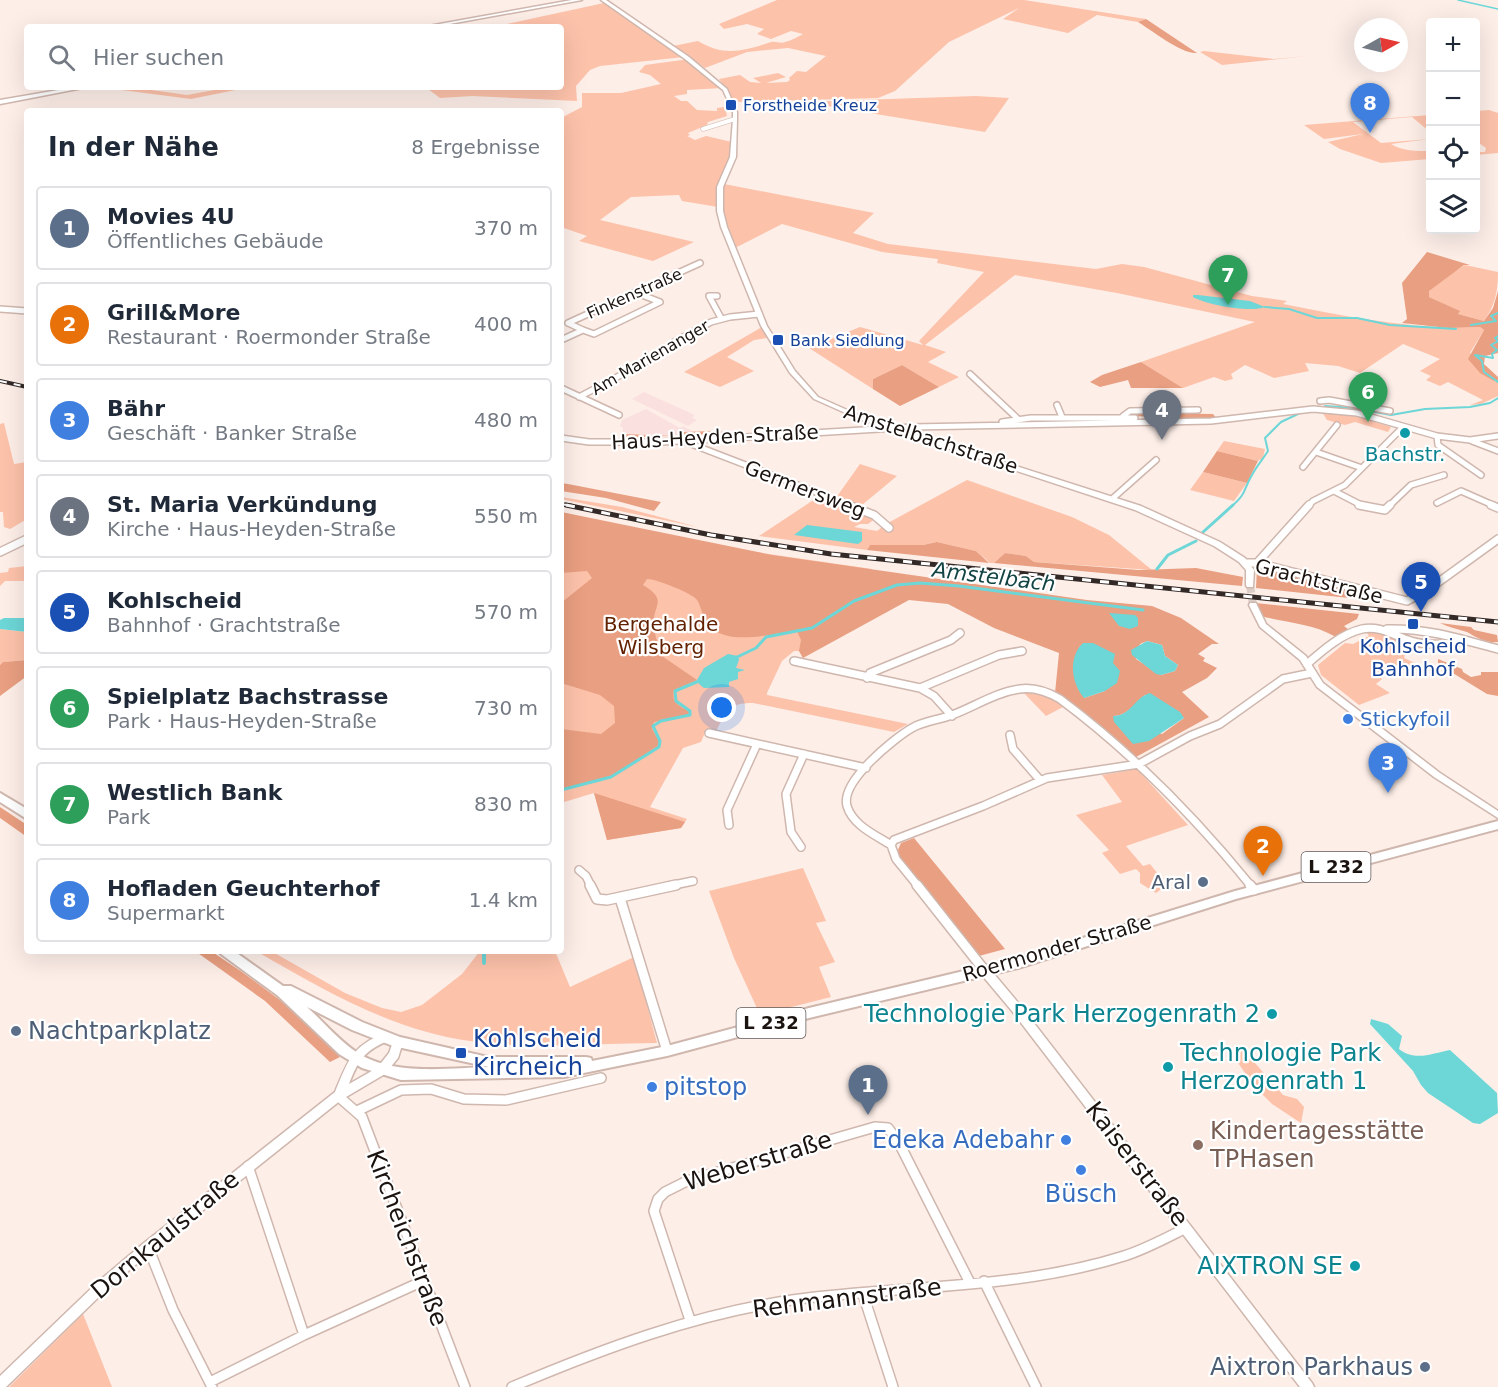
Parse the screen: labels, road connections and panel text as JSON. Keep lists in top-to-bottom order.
{
  "streets": {
    "main road": ["L 232", "Roermonder Straße"],
    "street": [
      "Finkenstraße",
      "Am Marienanger",
      "Haus-Heyden-Straße",
      "Amstelbachstraße",
      "Germersweg",
      "Grachtstraße",
      "Weberstraße",
      "Kaiserstraße",
      "Dornkaulstraße",
      "Kircheichstraße",
      "Rehmannstraße"
    ]
  },
  "crossings": [
    ["Am Marienanger", "Amstelbachstraße"],
    ["Haus-Heyden-Straße", "Amstelbachstraße"],
    ["Haus-Heyden-Straße", "Germersweg"],
    ["Amstelbachstraße", "Grachtstraße"],
    ["Roermonder Straße", "Kaiserstraße"],
    ["Roermonder Straße", "Dornkaulstraße"],
    ["Weberstraße", "Rehmannstraße"],
    ["Kaiserstraße", "Rehmannstraße"],
    ["Dornkaulstraße", "Kircheichstraße"]
  ],
  "water": ["Amstelbach"],
  "parks": ["Bergehalde Wilsberg"],
  "places": {
    "transit": [
      "Forstheide Kreuz",
      "Bank Siedlung",
      "Kohlscheid Bahnhof",
      "Kohlscheid Kircheich"
    ],
    "other": [
      "Bachstr.",
      "Stickyfoil",
      "Aral",
      "Technologie Park Herzogenrath 2",
      "Nachtparkplatz",
      "Technologie Park Herzogenrath 1",
      "pitstop",
      "Edeka Adebahr",
      "Kindertagesstätte TPHasen",
      "Büsch",
      "AIXTRON SE",
      "Aixtron Parkhaus"
    ]
  },
  "north": "right",
  "page": {
    "map_buttons": ["+", "−"],
    "search": "Hier suchen",
    "pins": [
      "8",
      "7",
      "6",
      "4",
      "5",
      "3",
      "2",
      "1"
    ],
    "heading": ["In der Nähe", "8 Ergebnisse"],
    "list": [
      {
        "mark": "1",
        "name": "Movies 4U",
        "note": "Öffentliches Gebäude",
        "value": "370 m"
      },
      {
        "mark": "2",
        "name": "Grill&More",
        "note": "Restaurant · Roermonder Straße",
        "value": "400 m"
      },
      {
        "mark": "3",
        "name": "Bähr",
        "note": "Geschäft · Banker Straße",
        "value": "480 m"
      },
      {
        "mark": "4",
        "name": "St. Maria Verkündung",
        "note": "Kirche · Haus-Heyden-Straße",
        "value": "550 m"
      },
      {
        "mark": "5",
        "name": "Kohlscheid",
        "note": "Bahnhof · Grachtstraße",
        "value": "570 m"
      },
      {
        "mark": "6",
        "name": "Spielplatz Bachstrasse",
        "note": "Park · Haus-Heyden-Straße",
        "value": "730 m"
      },
      {
        "mark": "7",
        "name": "Westlich Bank",
        "note": "Park",
        "value": "830 m"
      },
      {
        "mark": "8",
        "name": "Hofladen Geuchterhof",
        "note": "Supermarkt",
        "value": "1.4 km"
      }
    ]
  }
}
